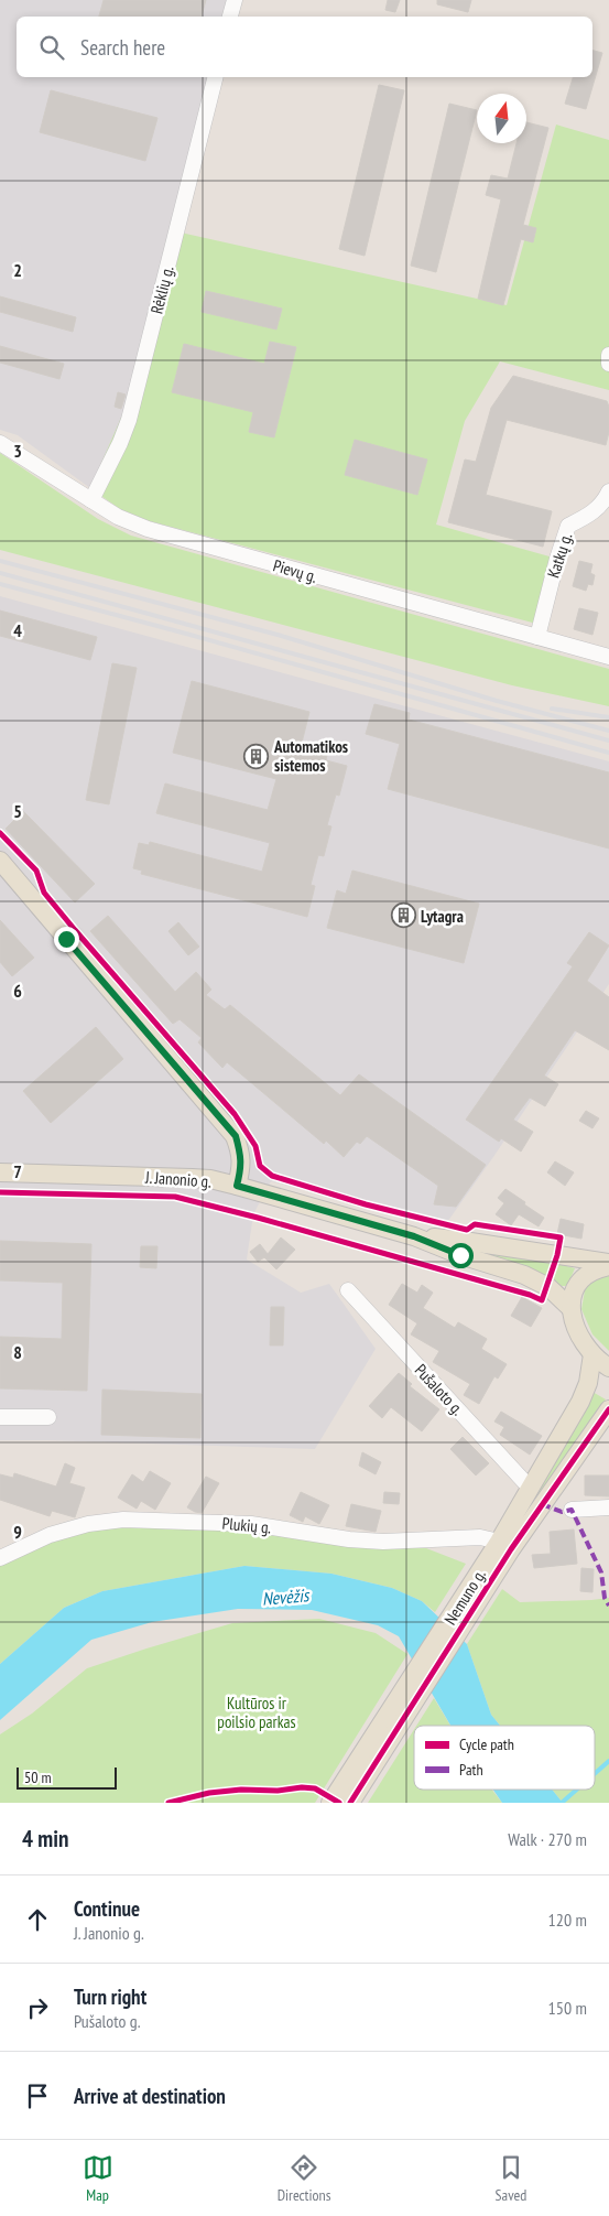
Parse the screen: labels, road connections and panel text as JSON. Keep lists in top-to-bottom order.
{
  "streets": {
    "main road": ["J. Janonio g.", "Nemuno g."],
    "street": [
      "Rėklių g.",
      "Katkų g.",
      "Pievų g.",
      "Pušaloto g.",
      "Plukių g."
    ]
  },
  "crossings": [
    ["Rėklių g.", "Pievų g."],
    ["Katkų g.", "Pievų g."],
    ["Pušaloto g.", "Nemuno g."],
    ["Plukių g.", "Nemuno g."]
  ],
  "water": ["Nevėžis"],
  "parks": ["Kultūros ir poilsio parkas"],
  "places": {
    "building": ["Automatikos sistemos", "Lytagra"]
  },
  "legend": ["Cycle path", "Path"],
  "scale_bar": "50 m",
  "north": "top",
  "page": {
    "search": "Search here",
    "scale": "50 m",
    "heading": ["4 min", "Walk · 270 m"],
    "list": [
      ["Continue", "J. Janonio g.", "120 m"],
      ["Turn right", "Pušaloto g.", "150 m"],
      "Arrive at destination"
    ],
    "nav": ["Map", "Directions", "Saved"]
  },
  "grid": {
    "rows": [
      "2",
      "3",
      "4",
      "5",
      "6",
      "7",
      "8",
      "9"
    ]
  }
}
